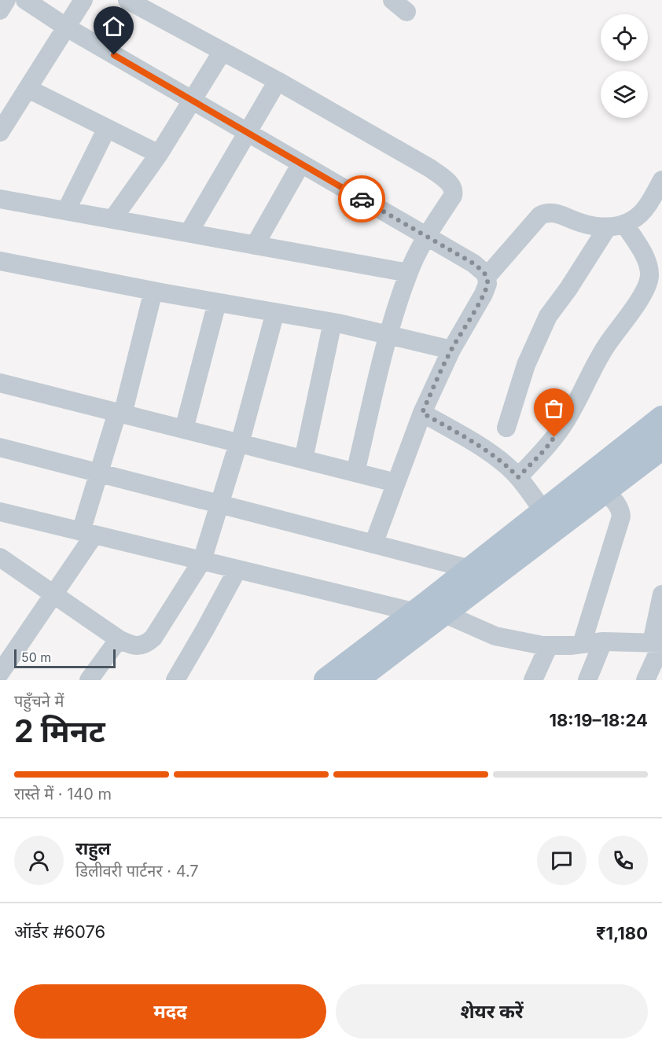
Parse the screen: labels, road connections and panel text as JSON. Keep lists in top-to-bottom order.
{
  "scale_bar": "50 m",
  "page": {
    "scale": "50 m",
    "heading": ["2 मिनट", "पहुँचने में", "18:19–18:24"],
    "panel": [
      "राहुल",
      "डिलीवरी पार्टनर · 4.7",
      "ऑर्डर #6076",
      "₹1,180"
    ],
    "bar": "रास्ते में · 140 m",
    "buttons": ["मदद", "शेयर करें"]
  }
}
